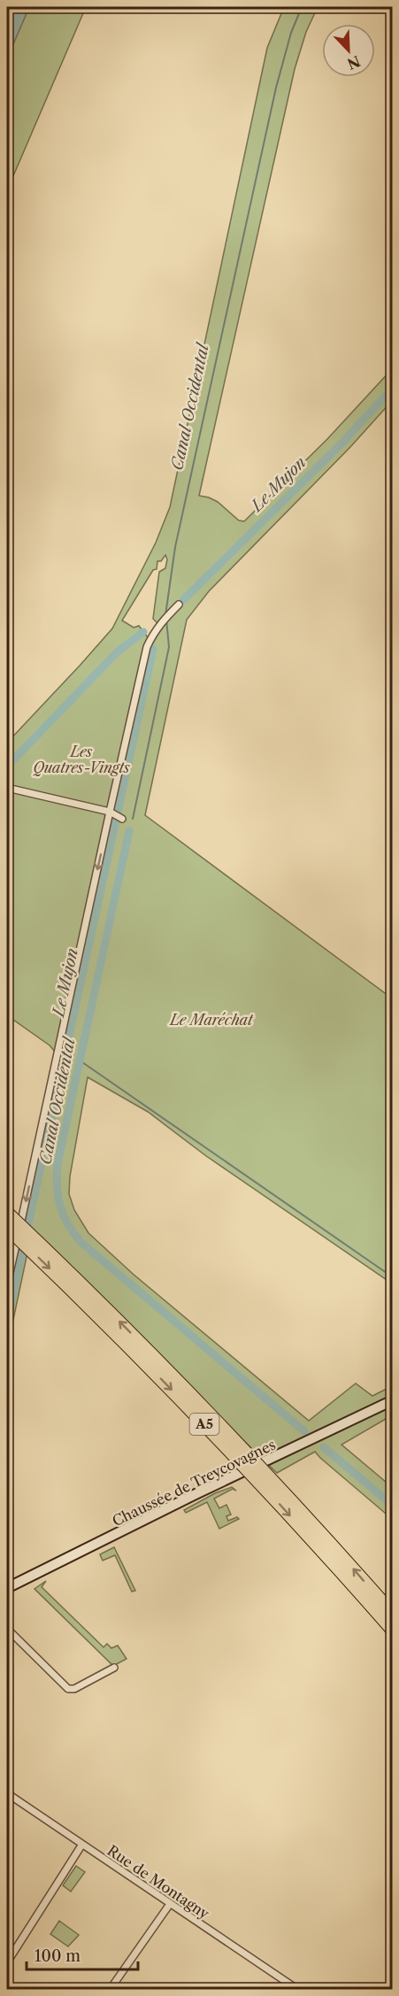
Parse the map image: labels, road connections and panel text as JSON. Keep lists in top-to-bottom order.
{
  "streets": {
    "highway": ["A5"],
    "main road": ["Chaussée de Treycovagnes"],
    "street": ["Rue de Montagny"]
  },
  "water": ["Canal Occidental", "Le Mujon"],
  "parks": ["Les Quatres-Vingts", "Le Maréchat"],
  "scale_bar": "100 m",
  "north": "bottom right"
}
